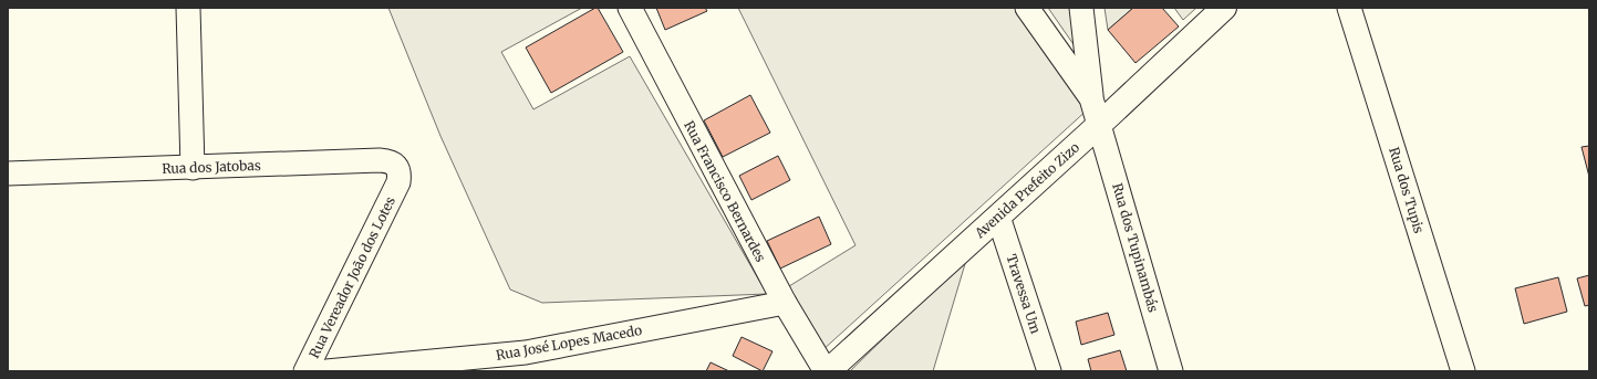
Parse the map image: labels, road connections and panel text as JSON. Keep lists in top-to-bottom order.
{
  "streets": {
    "main road": ["Avenida Prefeito Zizo"],
    "street": [
      "Rua dos Jatobas",
      "Rua dos Tupis",
      "Rua Francisco Bernardes",
      "Rua dos Tupinambás",
      "Rua Vereador João dos Lotes",
      "Travessa Um",
      "Rua José Lopes Macedo"
    ]
  },
  "crossings": [
    ["Rua dos Jatobas", "Rua Vereador João dos Lotes"],
    ["Avenida Prefeito Zizo", "Rua Francisco Bernardes"],
    ["Avenida Prefeito Zizo", "Rua dos Tupinambás"],
    ["Avenida Prefeito Zizo", "Travessa Um"],
    ["Rua Francisco Bernardes", "Rua José Lopes Macedo"]
  ]
}
